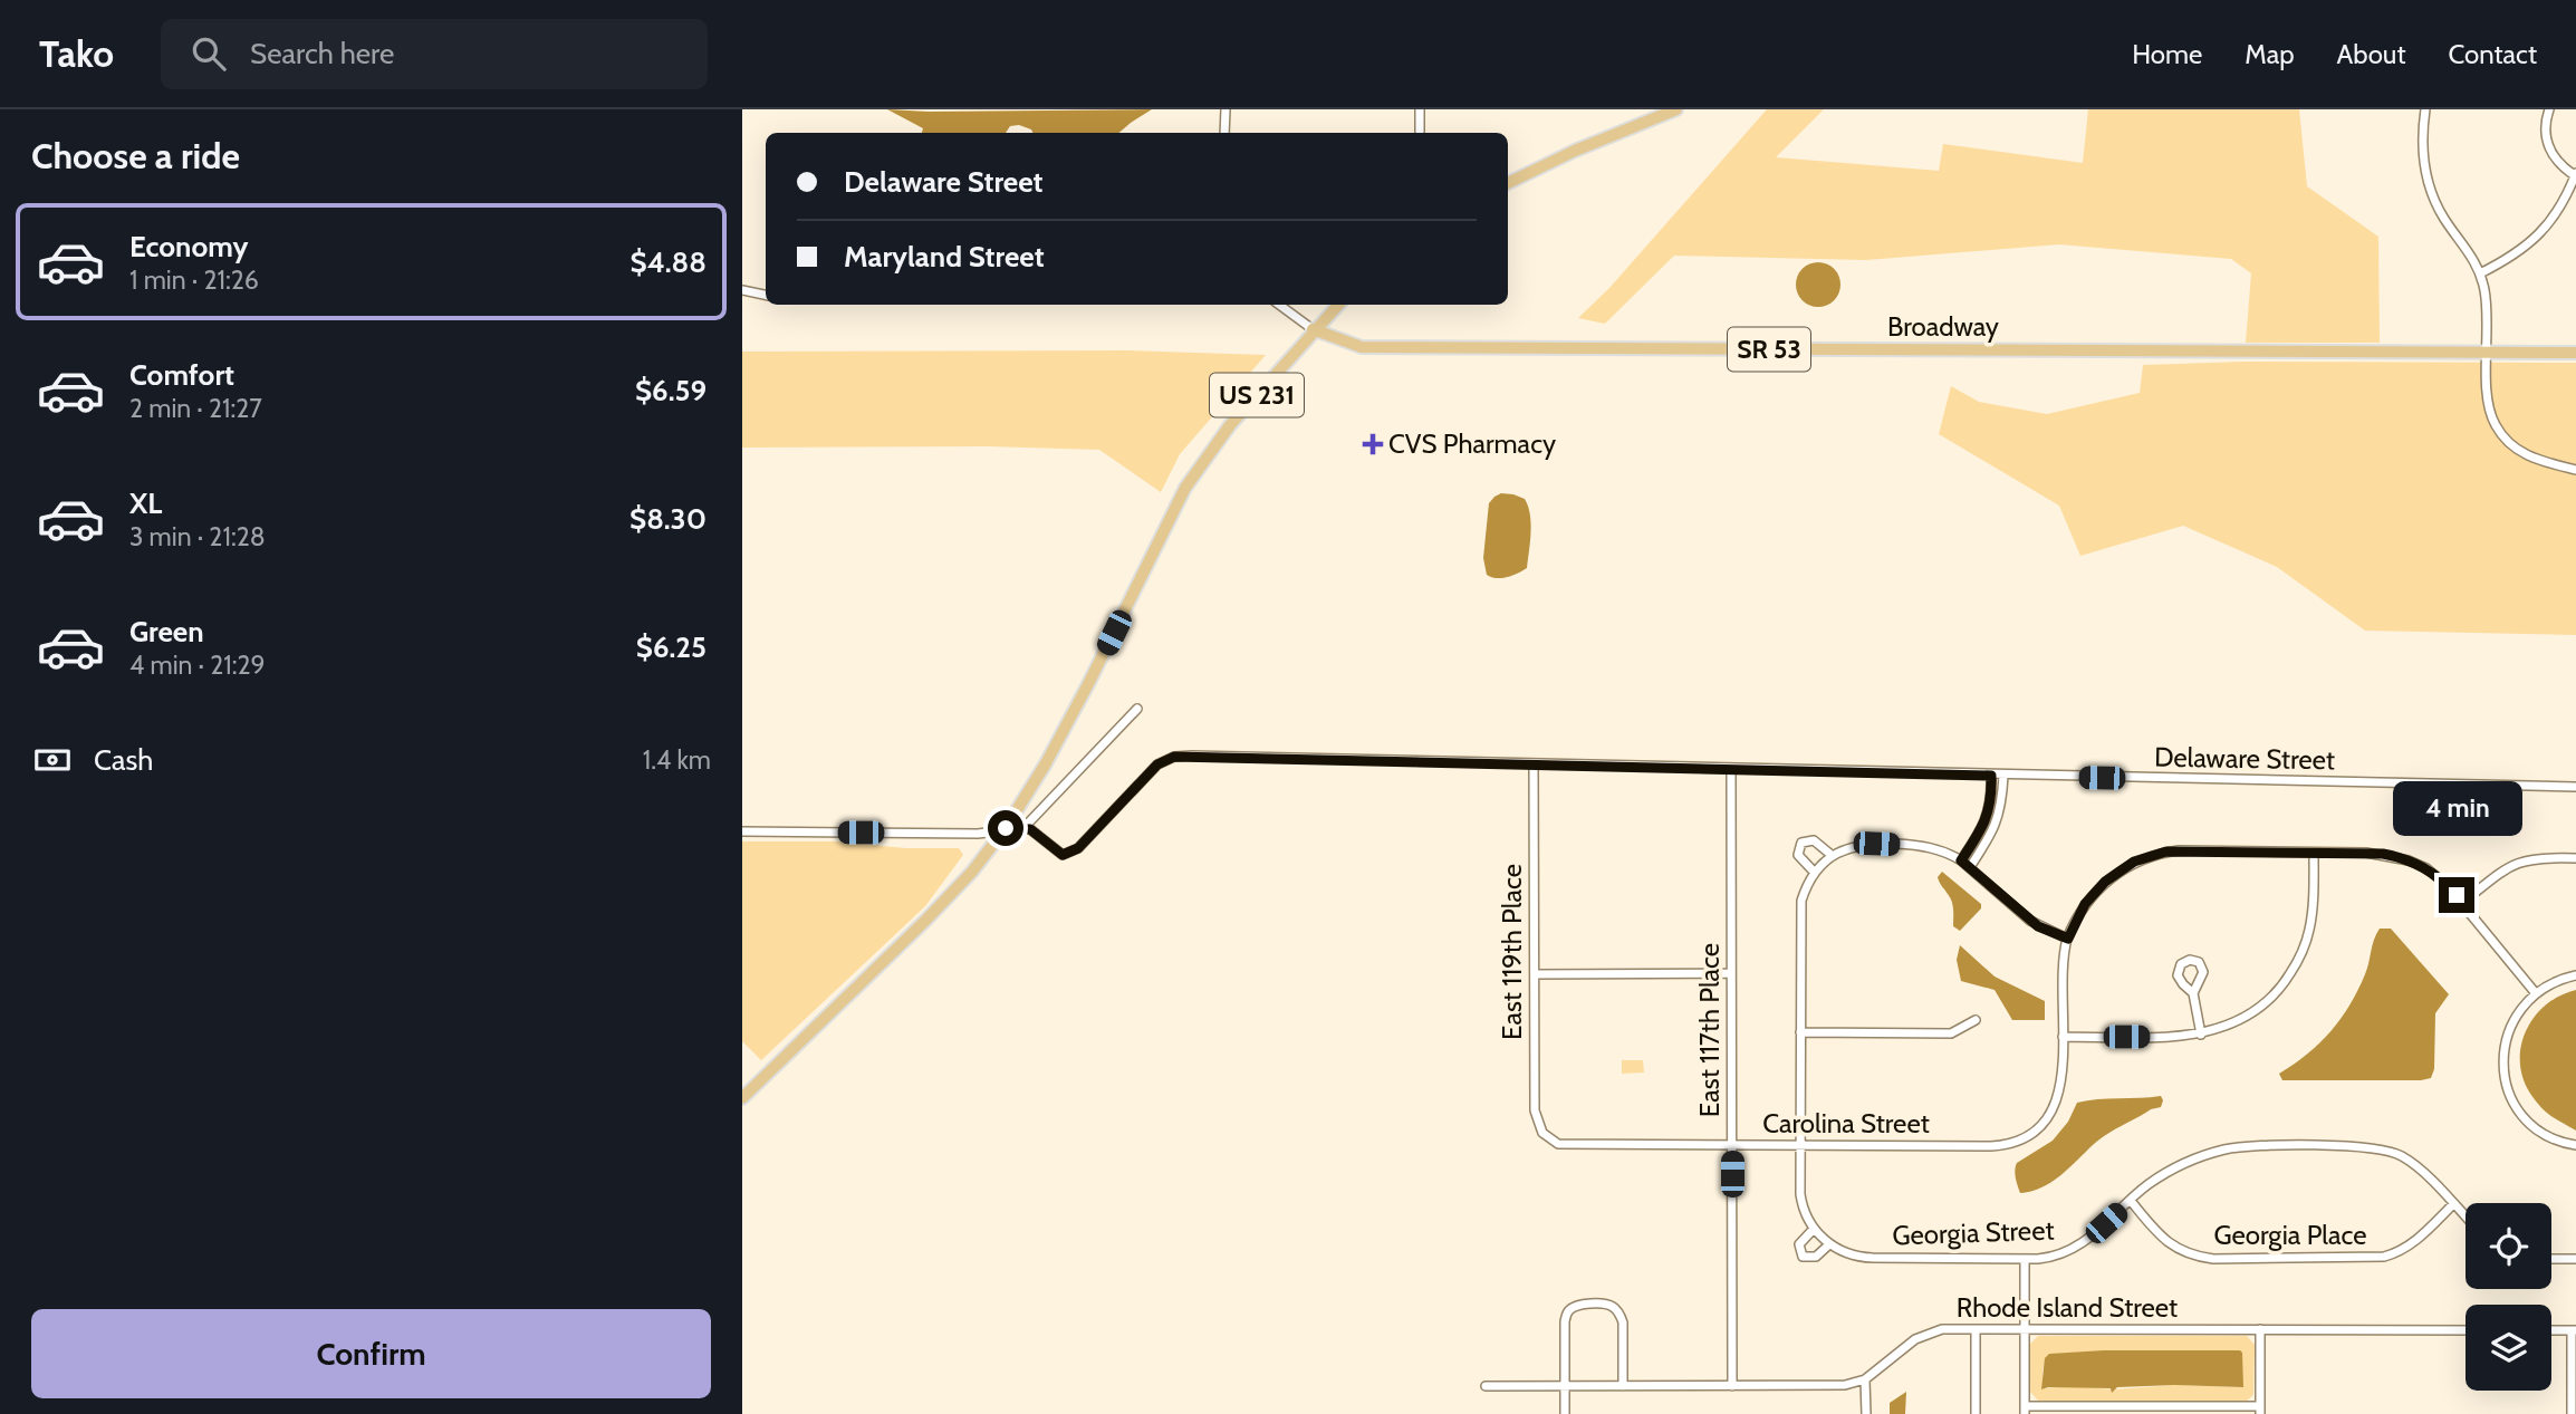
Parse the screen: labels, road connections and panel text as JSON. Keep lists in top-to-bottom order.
{
  "streets": {
    "main road": ["Broadway", "SR 53", "US 231"],
    "street": [
      "Delaware Street",
      "East 119th Place",
      "East 117th Place",
      "Carolina Street",
      "Georgia Street",
      "Georgia Place",
      "Rhode Island Street"
    ]
  },
  "crossings": [
    ["Broadway", "US 231"],
    ["Delaware Street", "East 119th Place"],
    ["Delaware Street", "East 117th Place"],
    ["East 119th Place", "Carolina Street"],
    ["East 117th Place", "Carolina Street"],
    ["East 117th Place", "Rhode Island Street"],
    ["Carolina Street", "Georgia Street"],
    ["Georgia Street", "Georgia Place"]
  ],
  "places": {
    "health": ["CVS Pharmacy"]
  },
  "page": {
    "header": "Tako",
    "search": "Search here",
    "nav": [
      "Home",
      "Map",
      "About",
      "Contact"
    ],
    "heading": "Choose a ride",
    "banner": ["Delaware Street", "Maryland Street"],
    "list": [
      {
        "name": "Economy",
        "note": "1 min · 21:26",
        "value": "$4.88"
      },
      {
        "name": "Comfort",
        "note": "2 min · 21:27",
        "value": "$6.59"
      },
      {
        "name": "XL",
        "note": "3 min · 21:28",
        "value": "$8.30"
      },
      {
        "name": "Green",
        "note": "4 min · 21:29",
        "value": "$6.25"
      }
    ],
    "pay": ["Cash", "1.4 km"],
    "bubble": "4 min",
    "buttons": "Confirm"
  }
}
